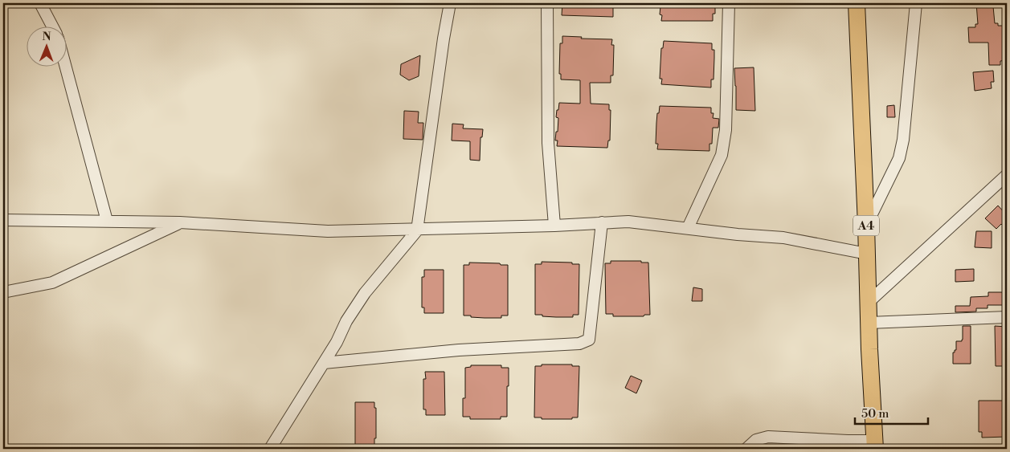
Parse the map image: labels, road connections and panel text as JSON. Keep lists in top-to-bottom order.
{
  "streets": {
    "highway": ["A4"]
  },
  "scale_bar": "50 m",
  "north": "top"
}
